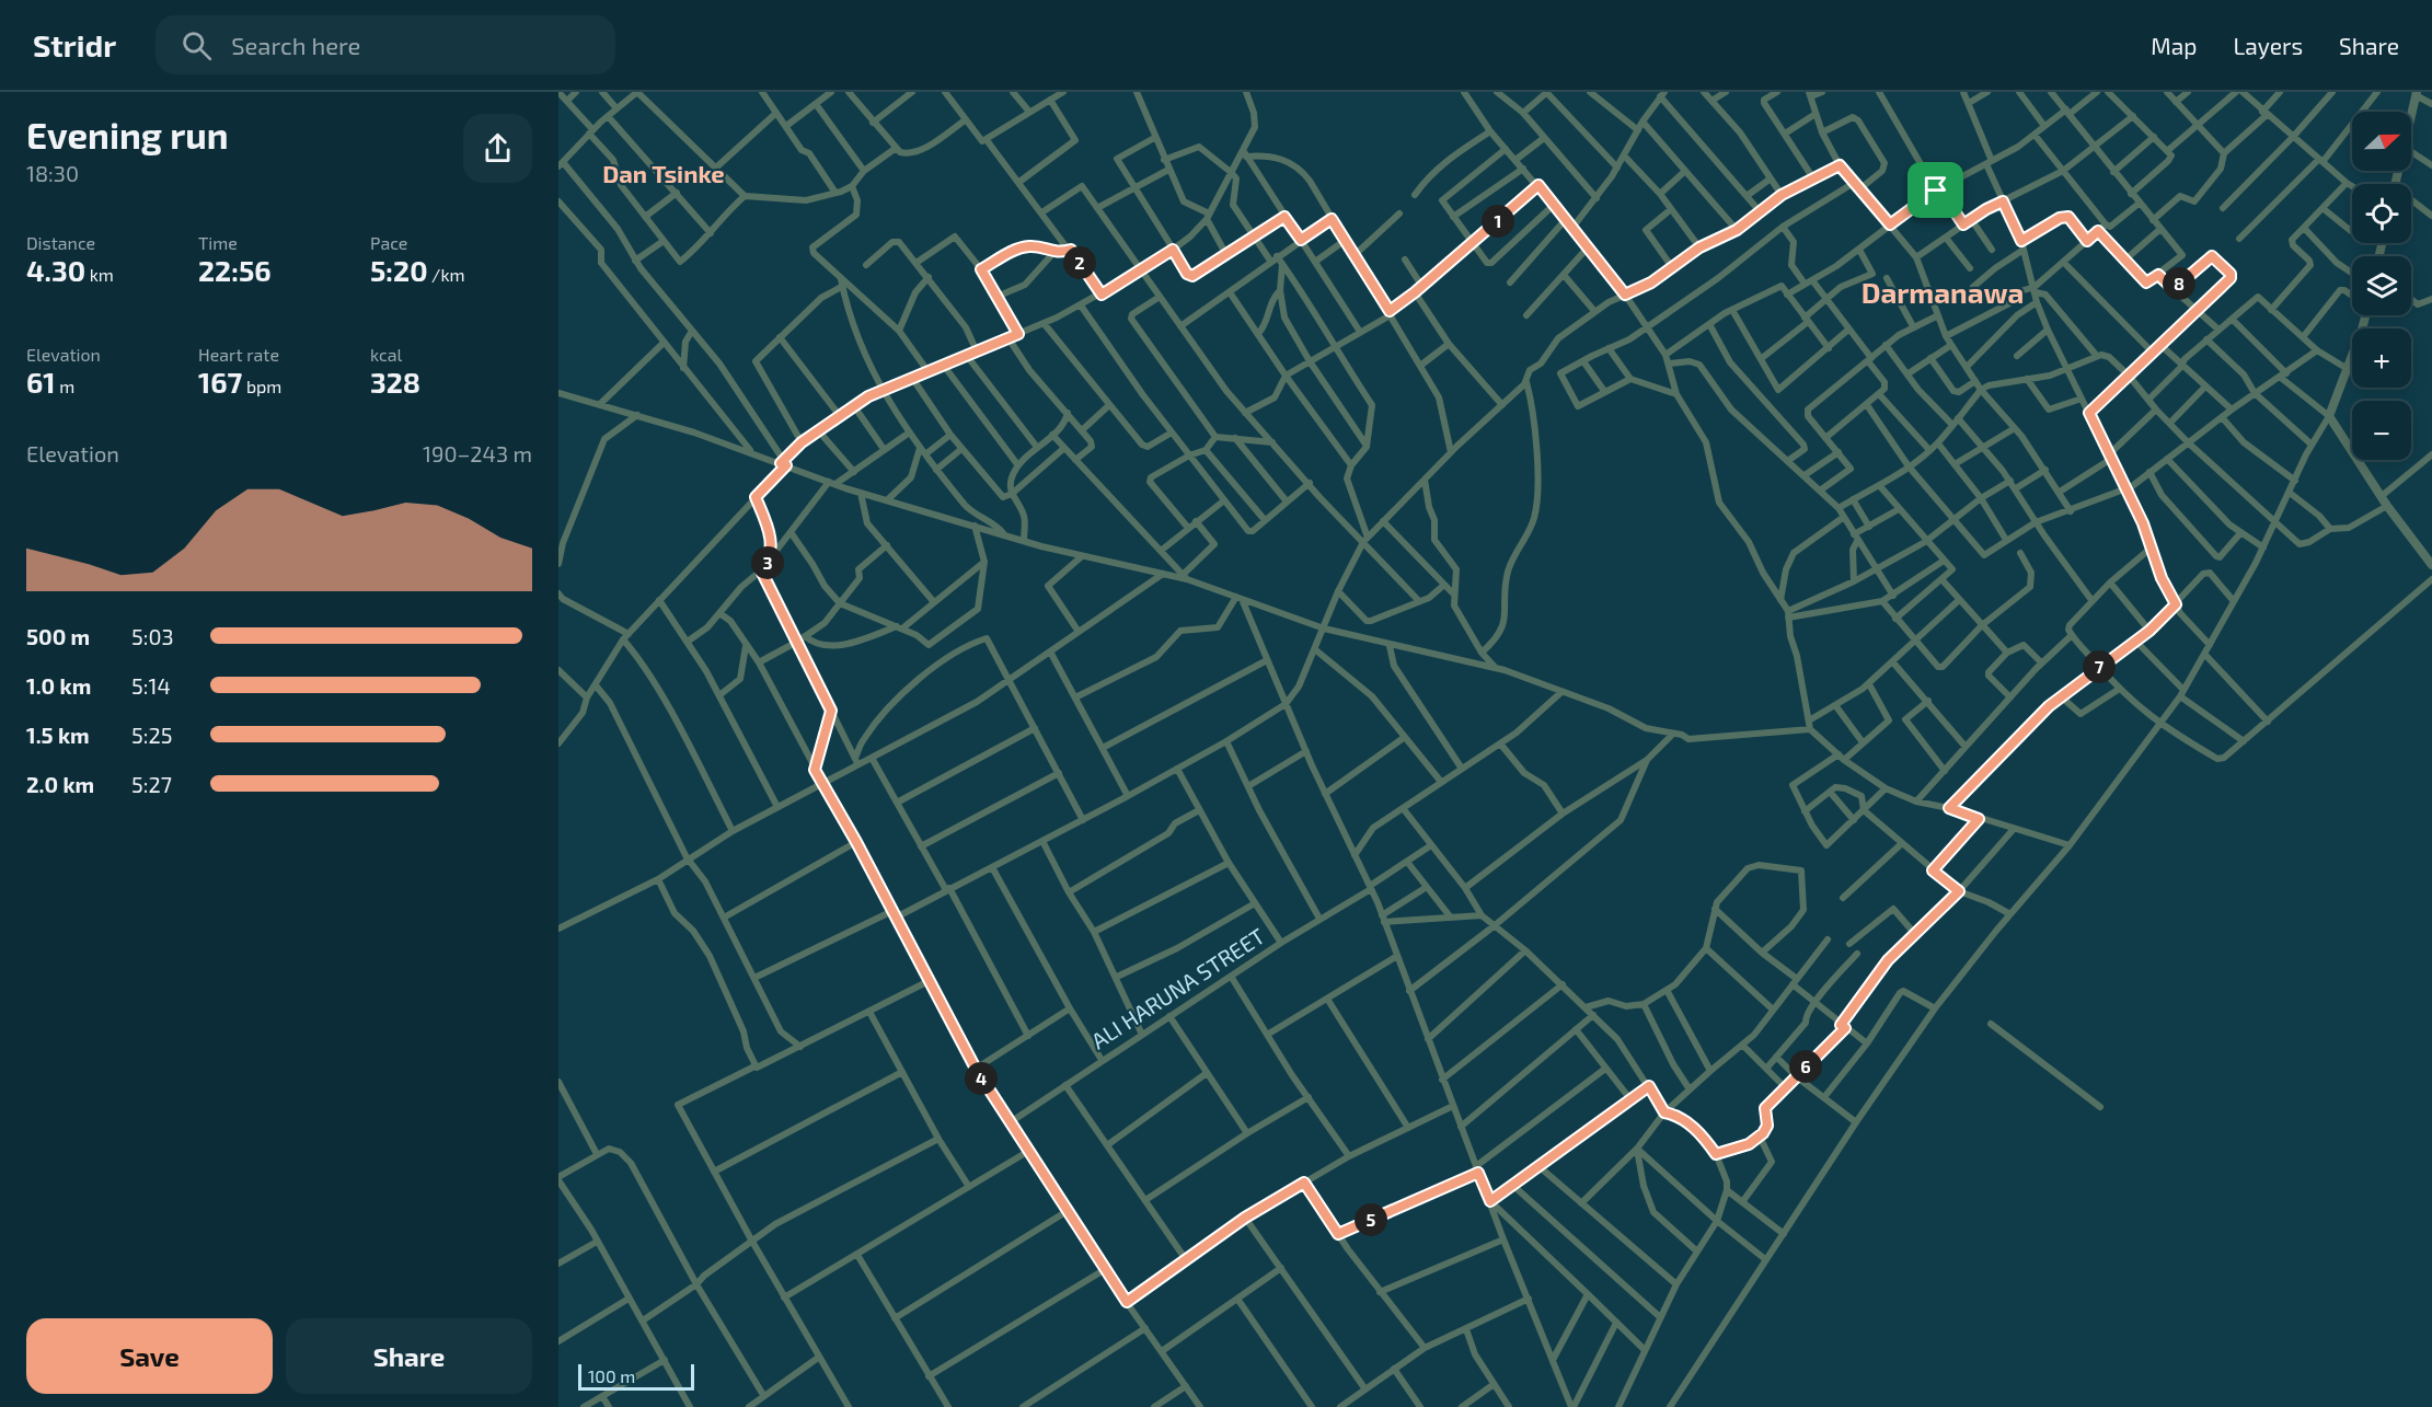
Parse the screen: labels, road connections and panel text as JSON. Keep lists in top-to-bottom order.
{
  "streets": {
    "street": ["ALI HARUNA STREET"]
  },
  "districts": ["Dan Tsinke", "Darmanawa"],
  "scale_bar": "100 m",
  "north": "right",
  "page": {
    "header": "Stridr",
    "search": "Search here",
    "nav": ["Map", "Layers", "Share"],
    "heading": ["Evening run", "18:30"],
    "map_buttons": ["+", "−"],
    "stats": [
      ["Distance", "4.30 km"],
      ["Time", "22:56"],
      ["Pace", "5:20 /km"],
      ["Elevation", "61 m"],
      ["Heart rate", "167 bpm"],
      ["kcal", "328"]
    ],
    "pins": [
      "1",
      "2",
      "8",
      "3",
      "7",
      "6",
      "4",
      "5"
    ],
    "chart": ["Elevation", "190–243 m"],
    "list": [
      {
        "name": "500 m",
        "note": "5:03"
      },
      {
        "name": "1.0 km",
        "note": "5:14"
      },
      {
        "name": "1.5 km",
        "note": "5:25"
      },
      {
        "name": "2.0 km",
        "note": "5:27"
      }
    ],
    "buttons": ["Save", "Share"],
    "scale": "100 m"
  }
}
